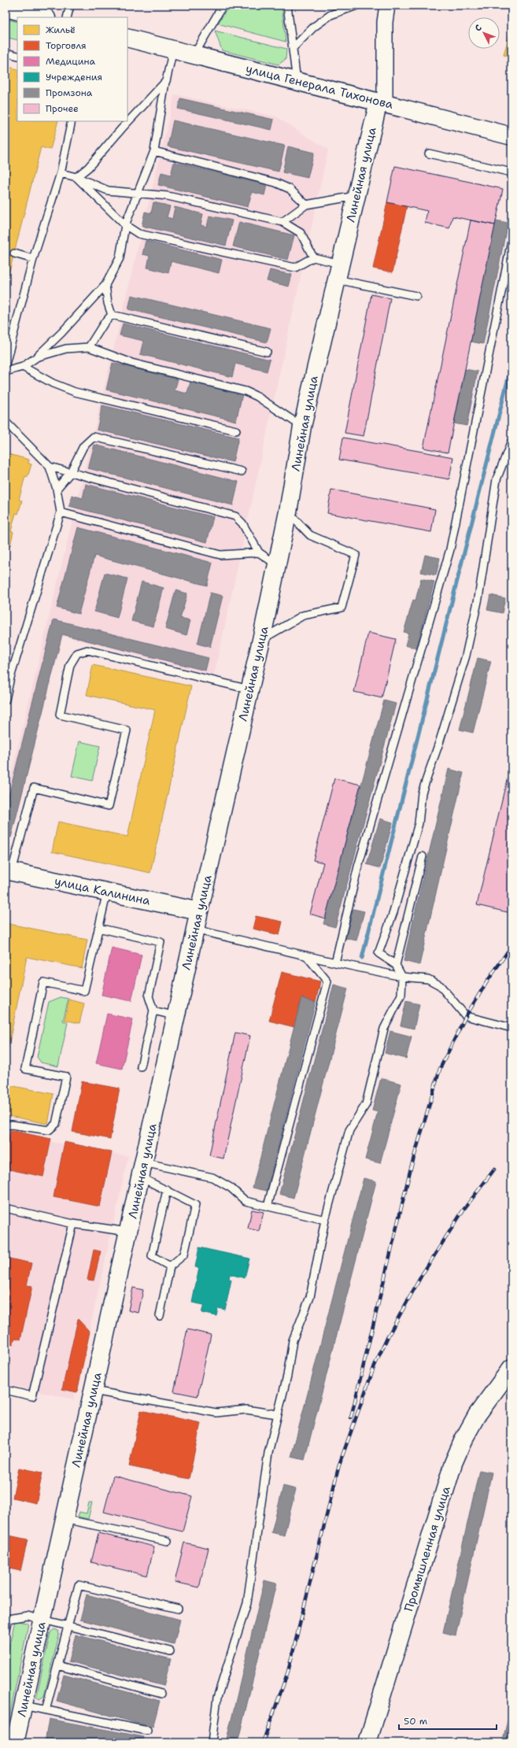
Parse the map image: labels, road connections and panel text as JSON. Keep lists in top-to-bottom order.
{
  "streets": {
    "main road": [
      "улица Генерала Тихонова",
      "Линейная улица",
      "улица Калинина",
      "Промышленная улица"
    ]
  },
  "crossings": [
    ["улица Генерала Тихонова", "Линейная улица"],
    ["Линейная улица", "улица Калинина"]
  ],
  "legend": [
    "Жильё",
    "Торговля",
    "Медицина",
    "Учреждения",
    "Промзона",
    "Прочее"
  ],
  "scale_bar": "50 m",
  "north": "top left"
}
